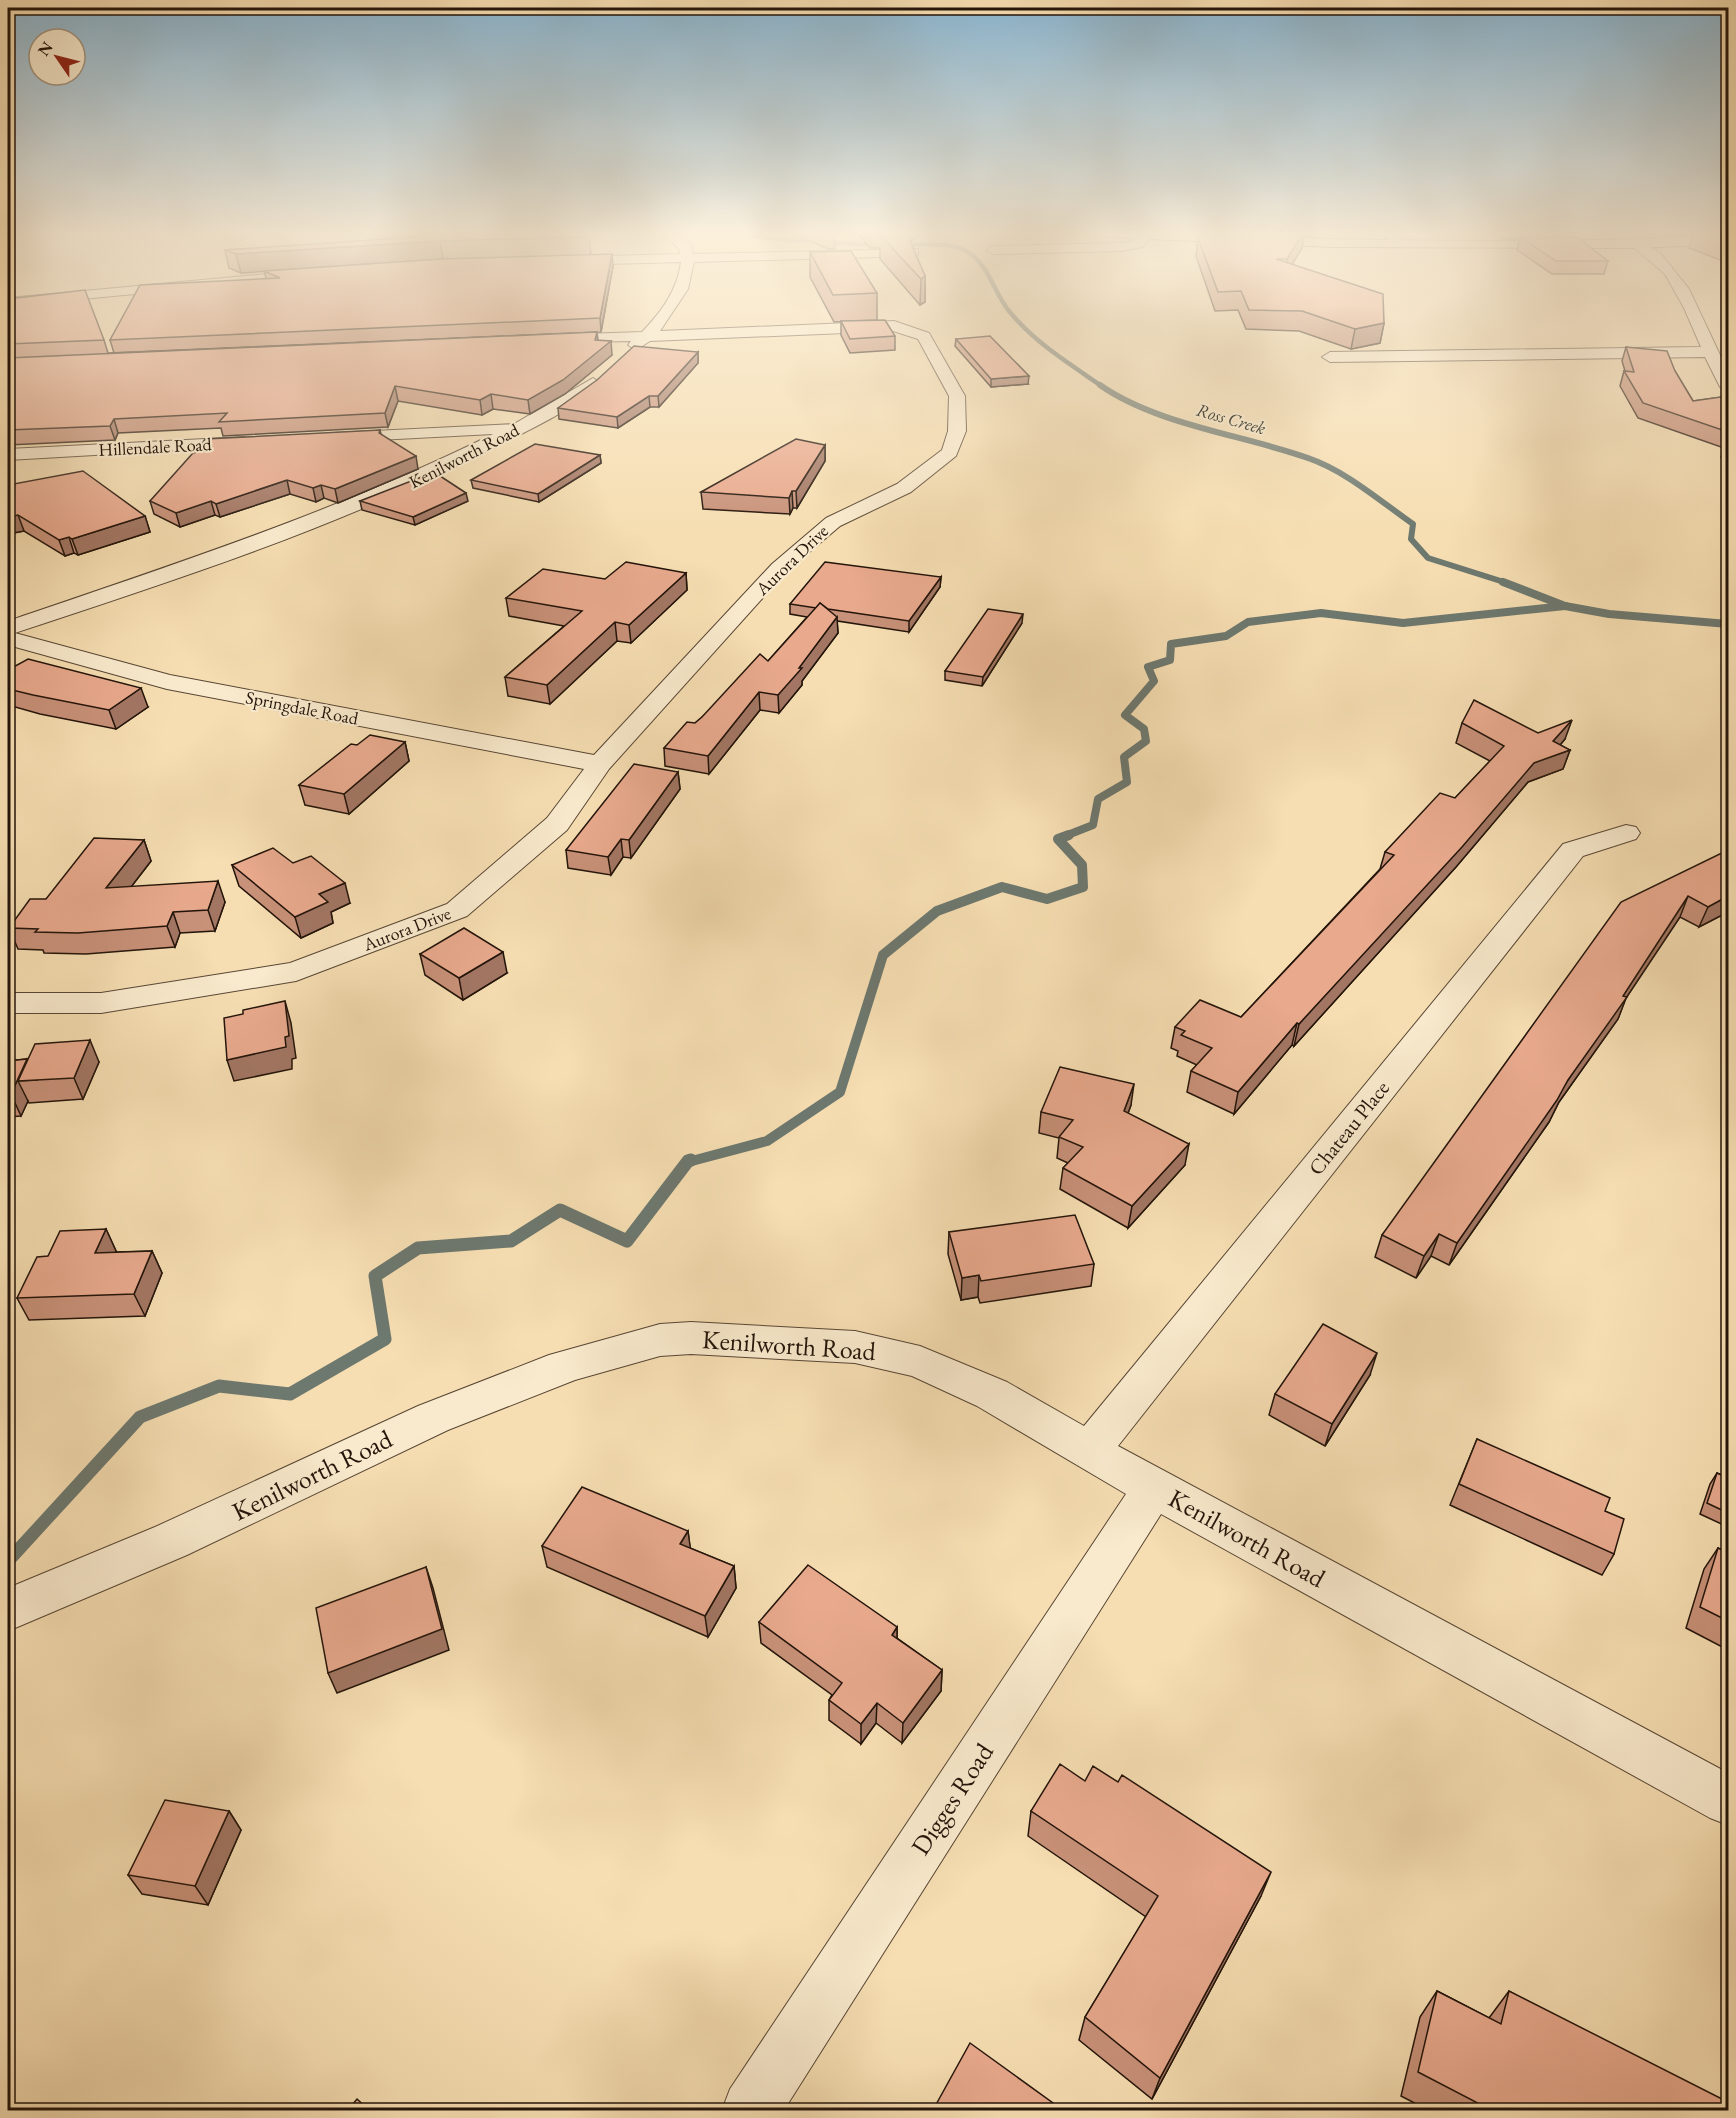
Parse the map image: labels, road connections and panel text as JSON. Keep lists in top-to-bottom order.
{
  "streets": {
    "street": [
      "Hillendale Road",
      "Kenilworth Road",
      "Aurora Drive",
      "Springdale Road",
      "Chateau Place",
      "Digges Road"
    ]
  },
  "crossings": [
    ["Kenilworth Road", "Chateau Place"],
    ["Kenilworth Road", "Digges Road"],
    ["Aurora Drive", "Springdale Road"]
  ],
  "water": ["Ross Creek"],
  "north": "top left"
}
